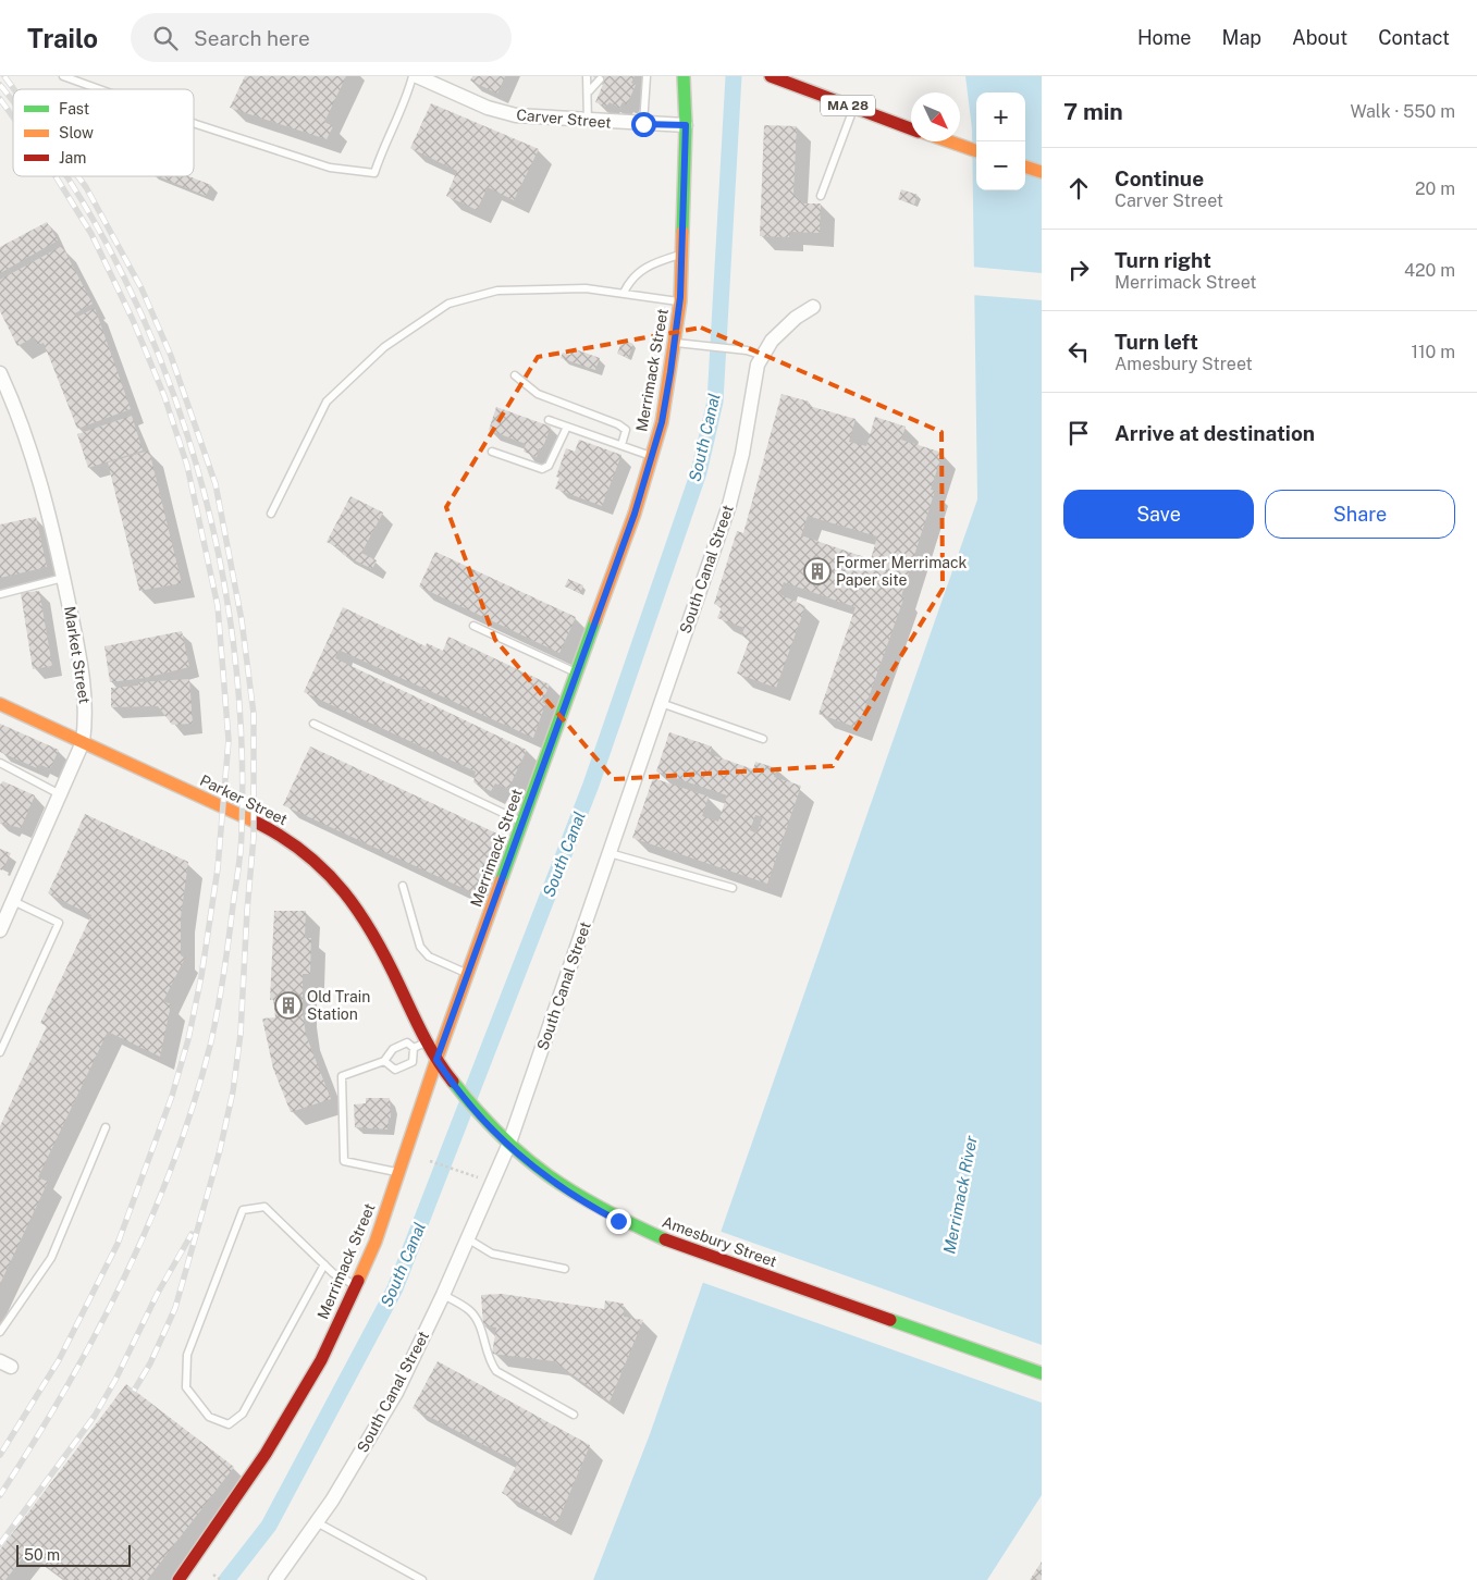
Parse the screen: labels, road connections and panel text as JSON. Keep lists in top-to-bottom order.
{
  "streets": {
    "main road": [
      "MA 28",
      "Merrimack Street",
      "Parker Street",
      "Amesbury Street"
    ],
    "street": ["Carver Street", "South Canal Street", "Market Street"]
  },
  "crossings": [
    ["Carver Street", "Merrimack Street"],
    ["Merrimack Street", "Parker Street"],
    ["Merrimack Street", "Amesbury Street"],
    ["South Canal Street", "Amesbury Street"],
    ["Market Street", "Parker Street"],
    ["Parker Street", "Amesbury Street"]
  ],
  "water": ["South Canal", "Merrimack River"],
  "places": {
    "building": ["Former Merrimack Paper site", "Old Train Station"]
  },
  "legend": ["Fast", "Slow", "Jam"],
  "scale_bar": "50 m",
  "north": "bottom right",
  "page": {
    "header": "Trailo",
    "search": "Search here",
    "nav": [
      "Home",
      "Map",
      "About",
      "Contact"
    ],
    "heading": ["7 min", "Walk · 550 m"],
    "map_buttons": ["+", "−"],
    "list": [
      ["Continue", "Carver Street", "20 m"],
      ["Turn right", "Merrimack Street", "420 m"],
      ["Turn left", "Amesbury Street", "110 m"],
      "Arrive at destination"
    ],
    "buttons": ["Save", "Share"],
    "scale": "50 m"
  }
}
